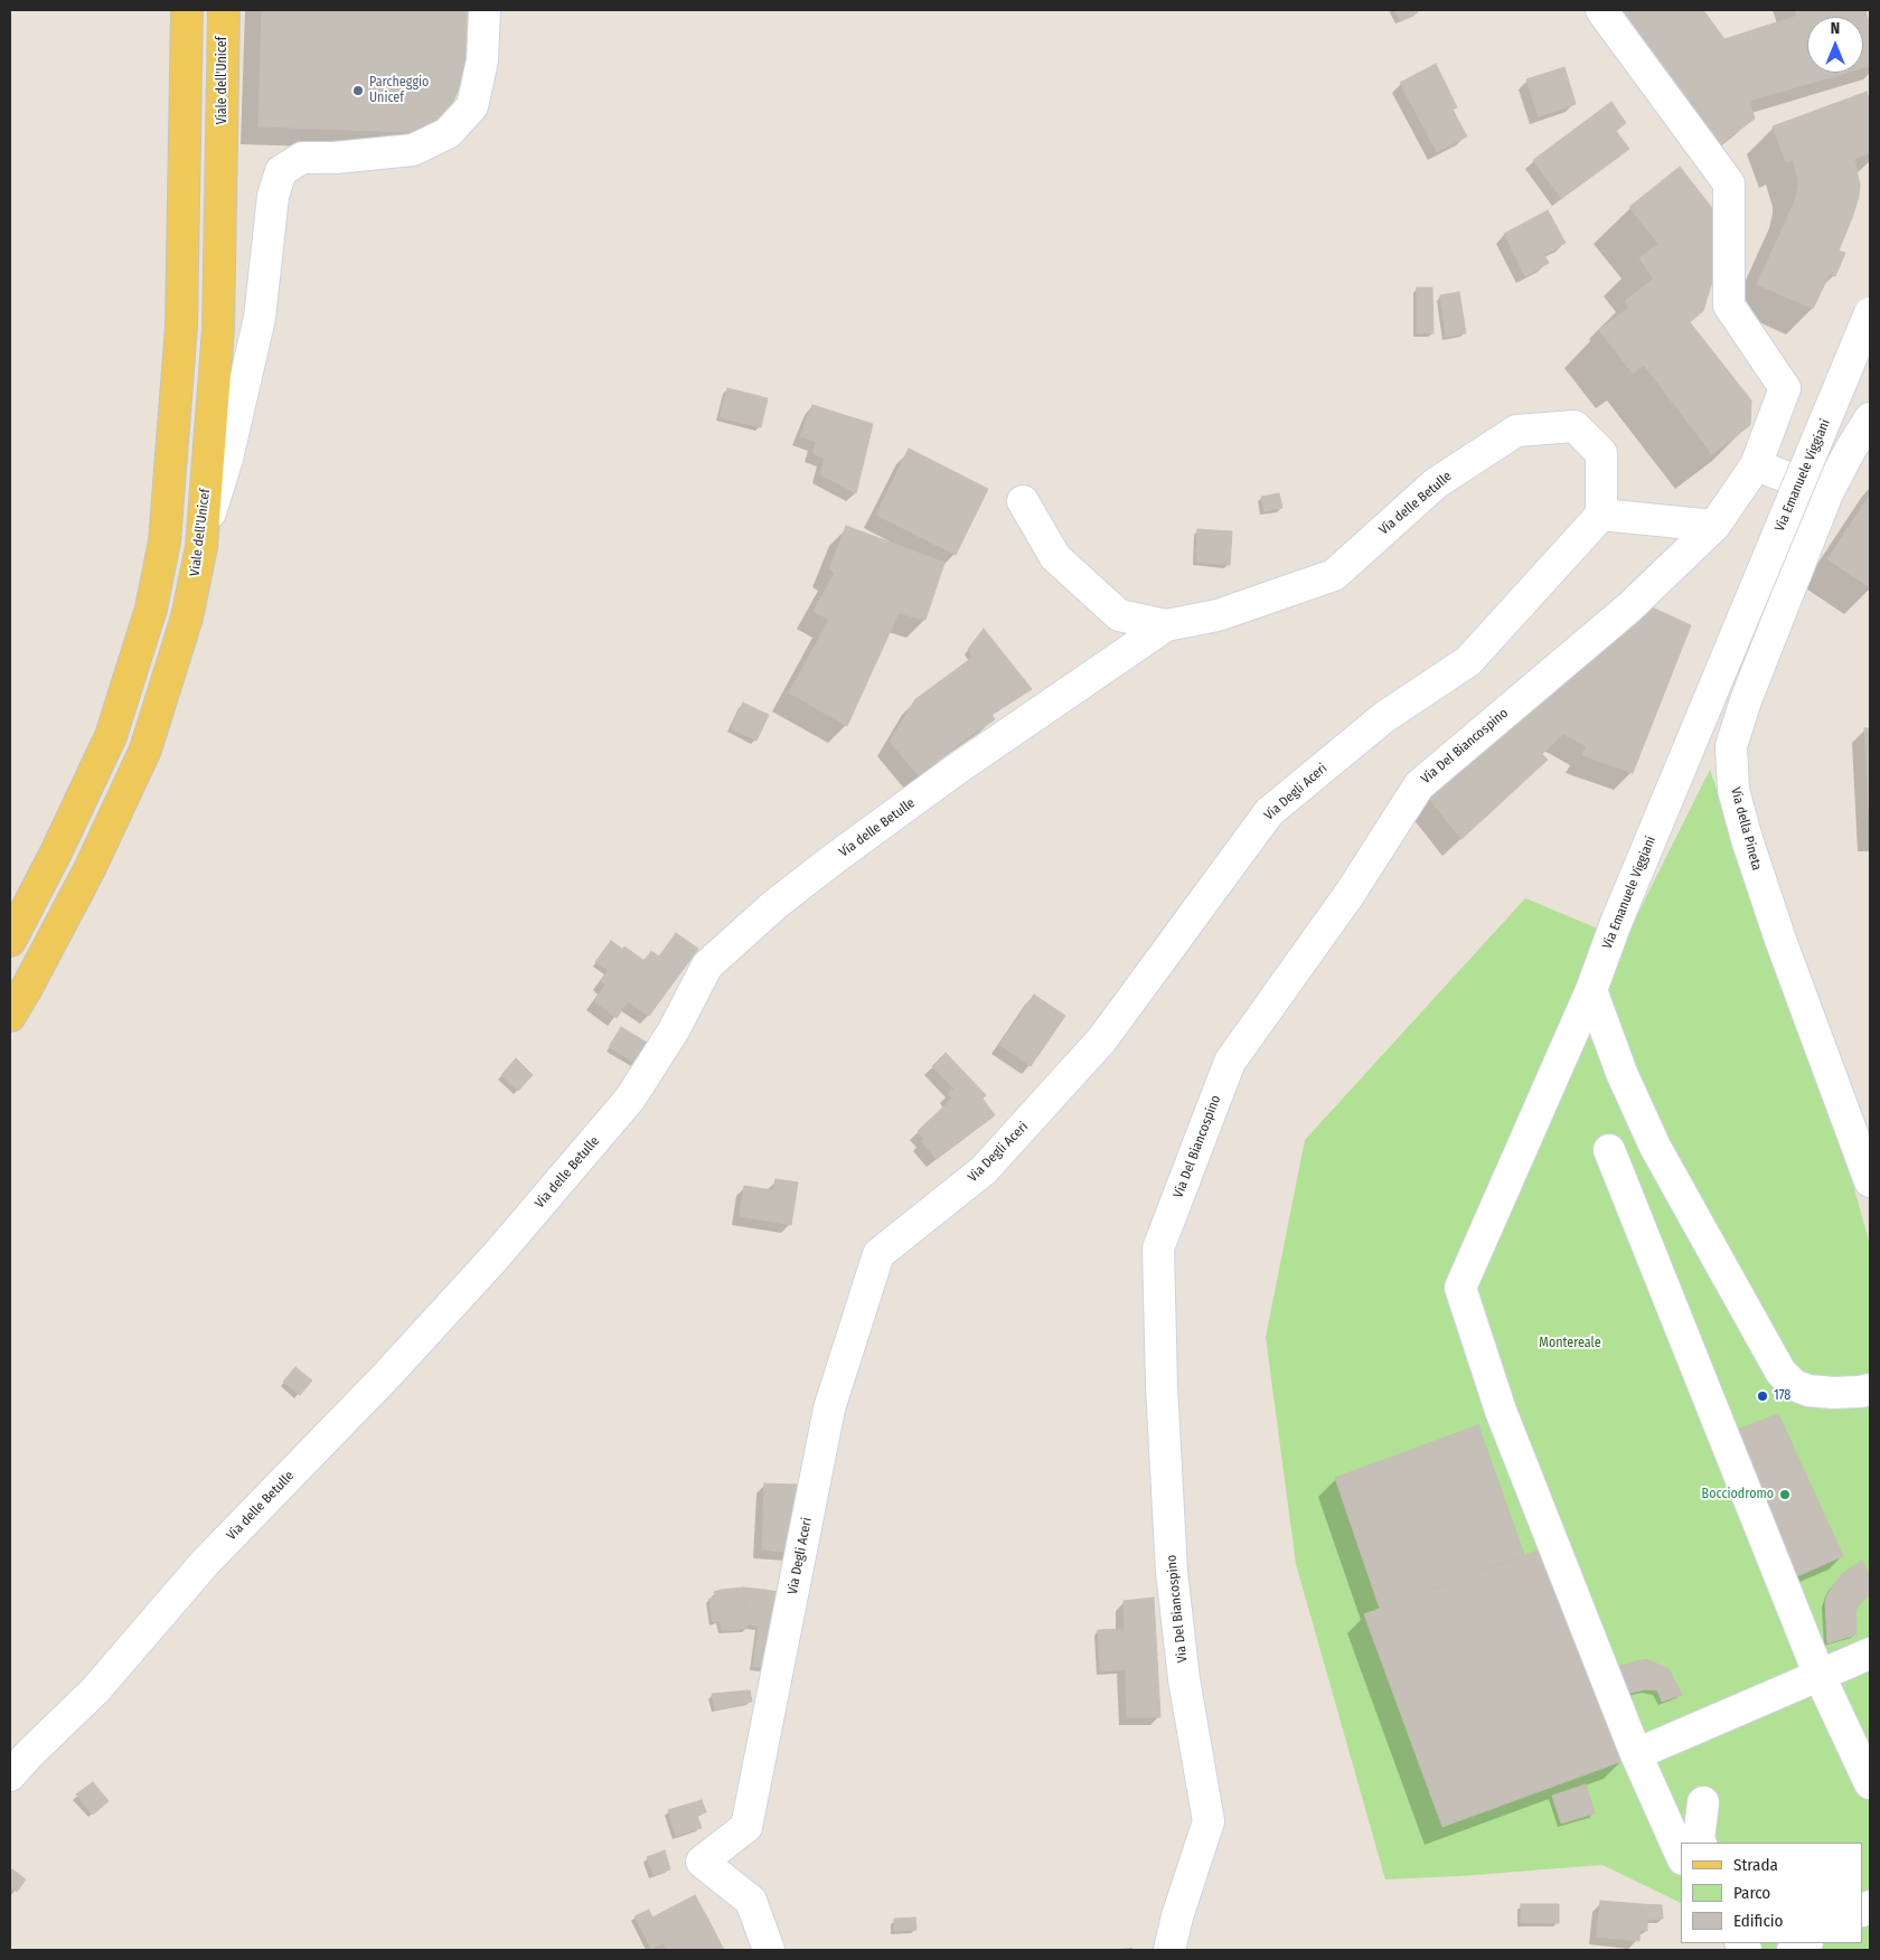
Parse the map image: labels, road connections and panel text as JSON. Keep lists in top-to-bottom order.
{
  "streets": {
    "main road": ["Viale dell'Unicef"],
    "street": [
      "Via Emanuele Viggiani",
      "Via delle Betulle",
      "Via Del Biancospino",
      "Via Degli Aceri",
      "Via della Pineta"
    ]
  },
  "crossings": [
    ["Via delle Betulle", "Via Degli Aceri"]
  ],
  "parks": ["Montereale"],
  "places": ["Parcheggio Unicef", "178", "Bocciodromo"],
  "legend": ["Strada", "Parco", "Edificio"],
  "north": "top"
}
